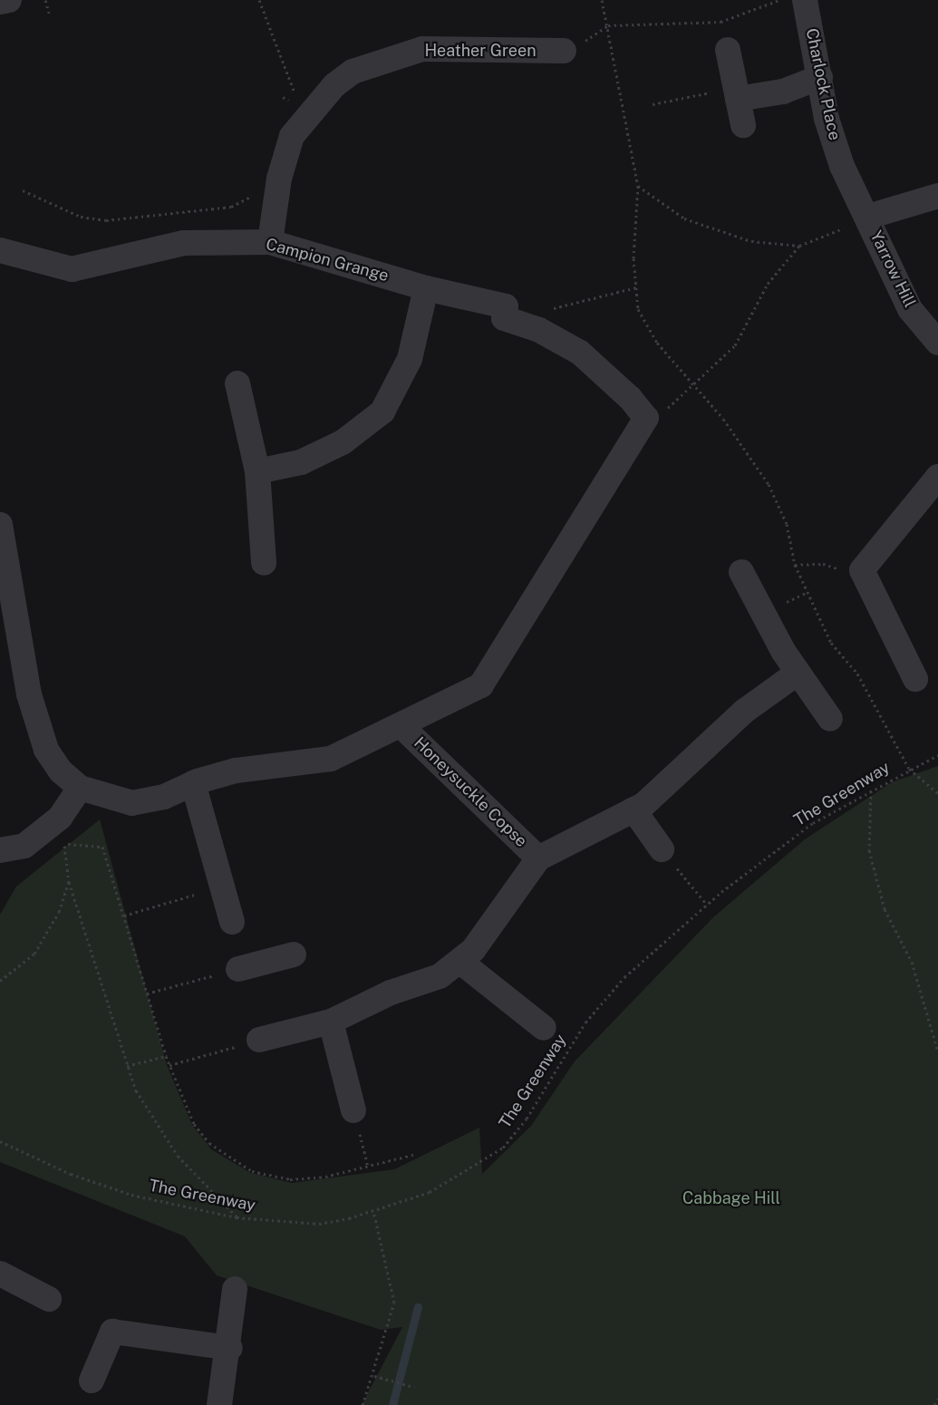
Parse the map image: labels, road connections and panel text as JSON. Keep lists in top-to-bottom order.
{
  "streets": {
    "street": [
      "Heather Green",
      "Charlock Place",
      "Campion Grange",
      "Yarrow Hill",
      "Honeysuckle Copse"
    ],
    "path": ["The Greenway"]
  },
  "crossings": [
    ["Heather Green", "Campion Grange"],
    ["Charlock Place", "Yarrow Hill"]
  ],
  "parks": ["Cabbage Hill"]
}
